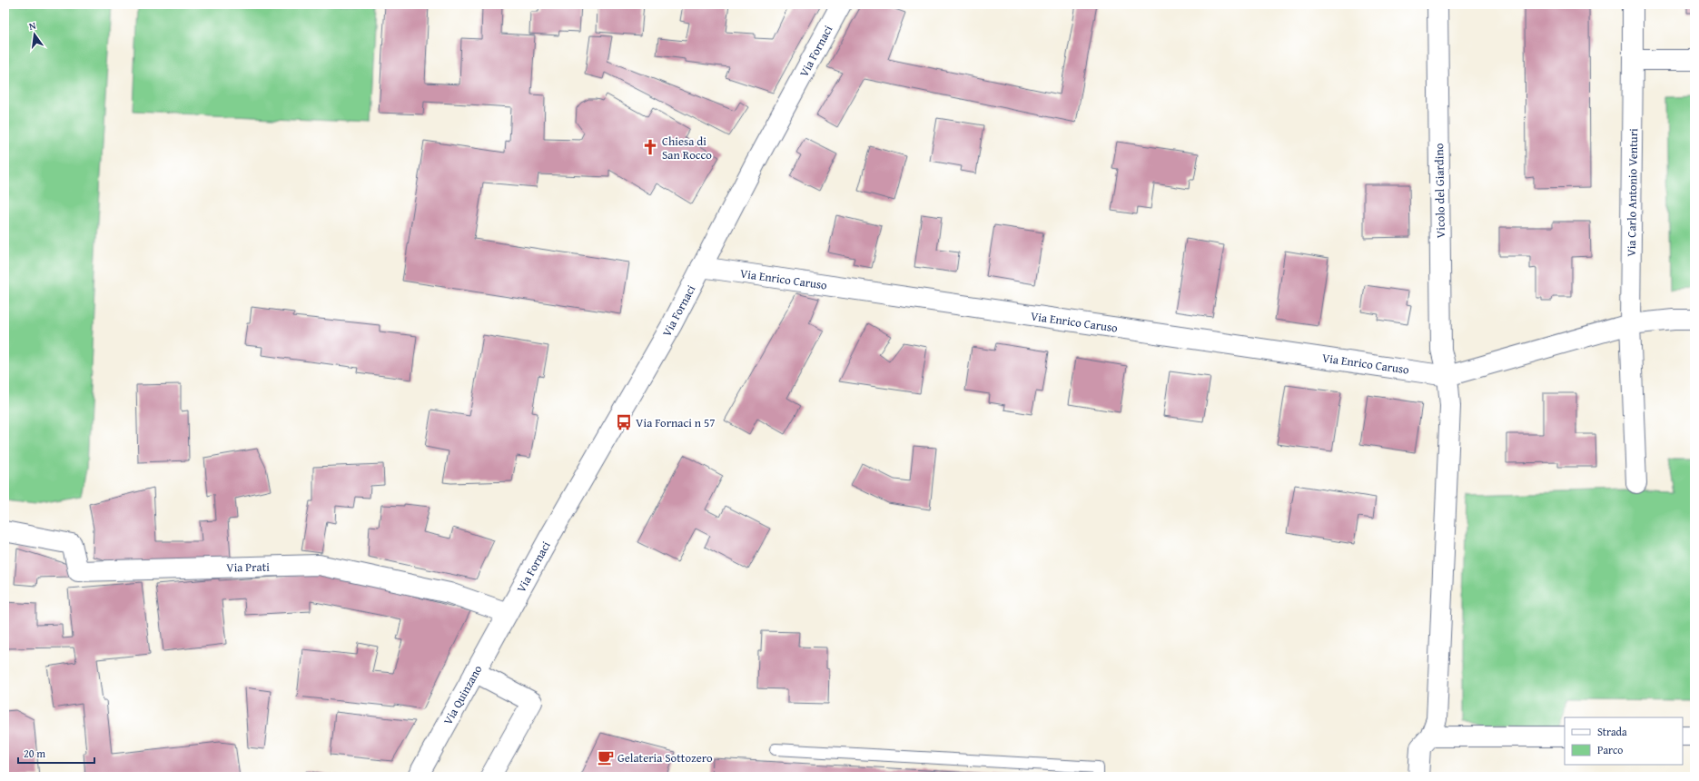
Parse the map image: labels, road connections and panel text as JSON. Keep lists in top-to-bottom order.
{
  "streets": {
    "street": [
      "Via Fornaci",
      "Vicolo del Giardino",
      "Via Carlo Antonio Venturi",
      "Via Enrico Caruso",
      "Via Prati",
      "Via Quinzano"
    ]
  },
  "crossings": [
    ["Via Fornaci", "Via Enrico Caruso"],
    ["Via Fornaci", "Via Prati"],
    ["Via Fornaci", "Via Quinzano"],
    ["Vicolo del Giardino", "Via Enrico Caruso"],
    ["Via Prati", "Via Quinzano"]
  ],
  "places": {
    "church": ["Chiesa di San Rocco"],
    "bus stop": ["Via Fornaci n 57"],
    "cafe": ["Gelateria Sottozero"]
  },
  "legend": ["Strada", "Parco"],
  "scale_bar": "20 m",
  "north": "top"
}
